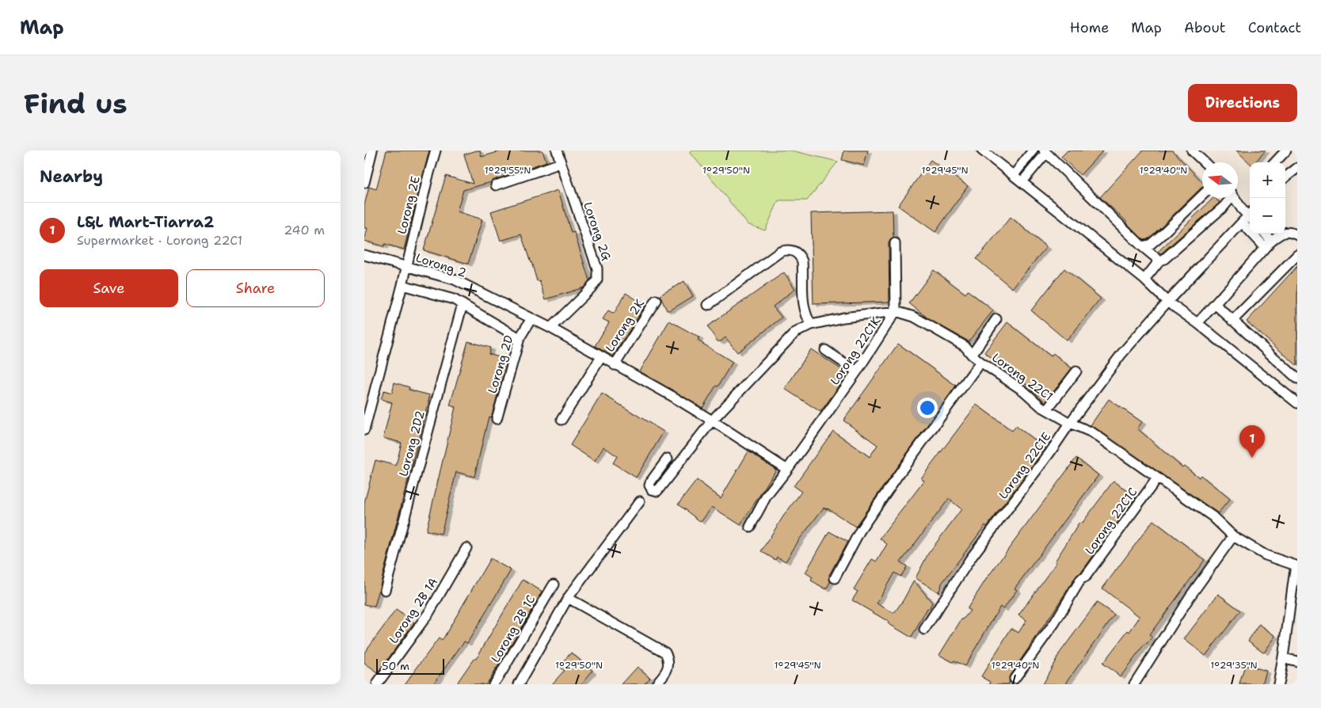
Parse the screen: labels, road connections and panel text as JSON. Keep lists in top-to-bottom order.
{
  "streets": {
    "street": [
      "Lorong 2E",
      "Lorong 2G",
      "Lorong 2",
      "Lorong 2K",
      "Lorong 22C1K",
      "Lorong 2D",
      "Lorong 22C1",
      "Lorong 2D2",
      "Lorong 22C1E",
      "Lorong 22C1C",
      "Lorong 2B 1A",
      "Lorong 2B 1C"
    ]
  },
  "crossings": [
    ["Lorong 2E", "Lorong 2"],
    ["Lorong 2G", "Lorong 2"],
    ["Lorong 2", "Lorong 2K"],
    ["Lorong 2", "Lorong 22C1K"],
    ["Lorong 2", "Lorong 2D"],
    ["Lorong 2", "Lorong 22C1"],
    ["Lorong 22C1K", "Lorong 22C1"],
    ["Lorong 22C1", "Lorong 22C1E"],
    ["Lorong 22C1", "Lorong 22C1C"]
  ],
  "scale_bar": "50 m",
  "north": "left",
  "page": {
    "header": "Map",
    "nav": [
      "Home",
      "Map",
      "About",
      "Contact"
    ],
    "buttons": [
      "Directions",
      ["Save", "Share"]
    ],
    "title": "Find us",
    "heading": "Nearby",
    "map_buttons": ["+", "−"],
    "list": [
      {
        "mark": "1",
        "name": "L&L Mart-Tiarra2",
        "note": "Supermarket · Lorong 22C1",
        "value": "240 m"
      }
    ],
    "pins": "1",
    "scale": "50 m"
  },
  "coordinates": [
    "1°29'55\"N",
    "1°29'50\"N",
    "1°29'45\"N",
    "1°29'40\"N",
    "1°29'35\"N"
  ]
}
